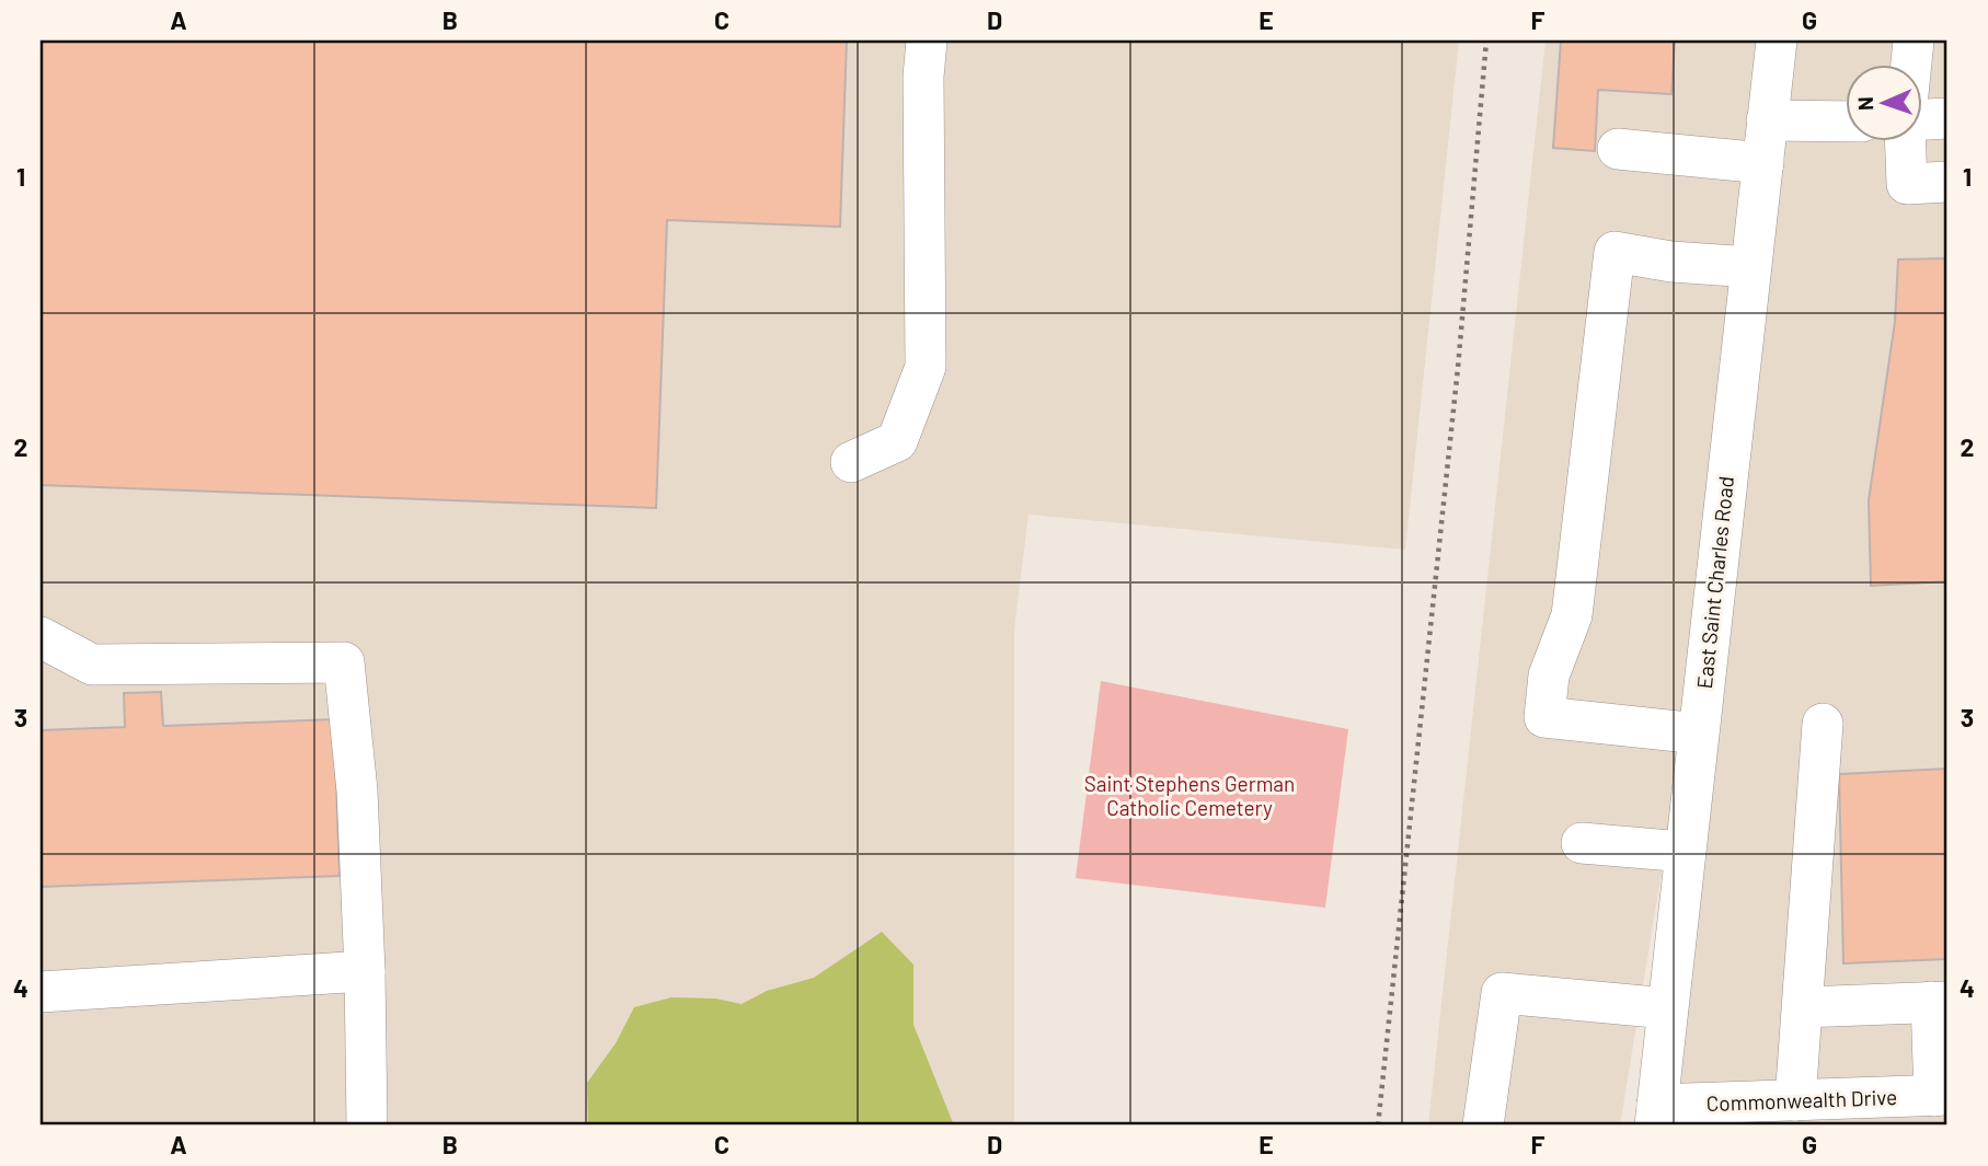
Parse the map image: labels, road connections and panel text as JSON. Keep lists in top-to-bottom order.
{
  "streets": {
    "street": ["East Saint Charles Road", "Commonwealth Drive"]
  },
  "crossings": [
    ["East Saint Charles Road", "Commonwealth Drive"]
  ],
  "parks": ["Saint Stephens German Catholic Cemetery"],
  "north": "left",
  "grid": {
    "columns": [
      "A",
      "B",
      "C",
      "D",
      "E",
      "F",
      "G"
    ],
    "rows": [
      "1",
      "2",
      "3",
      "4"
    ]
  }
}
